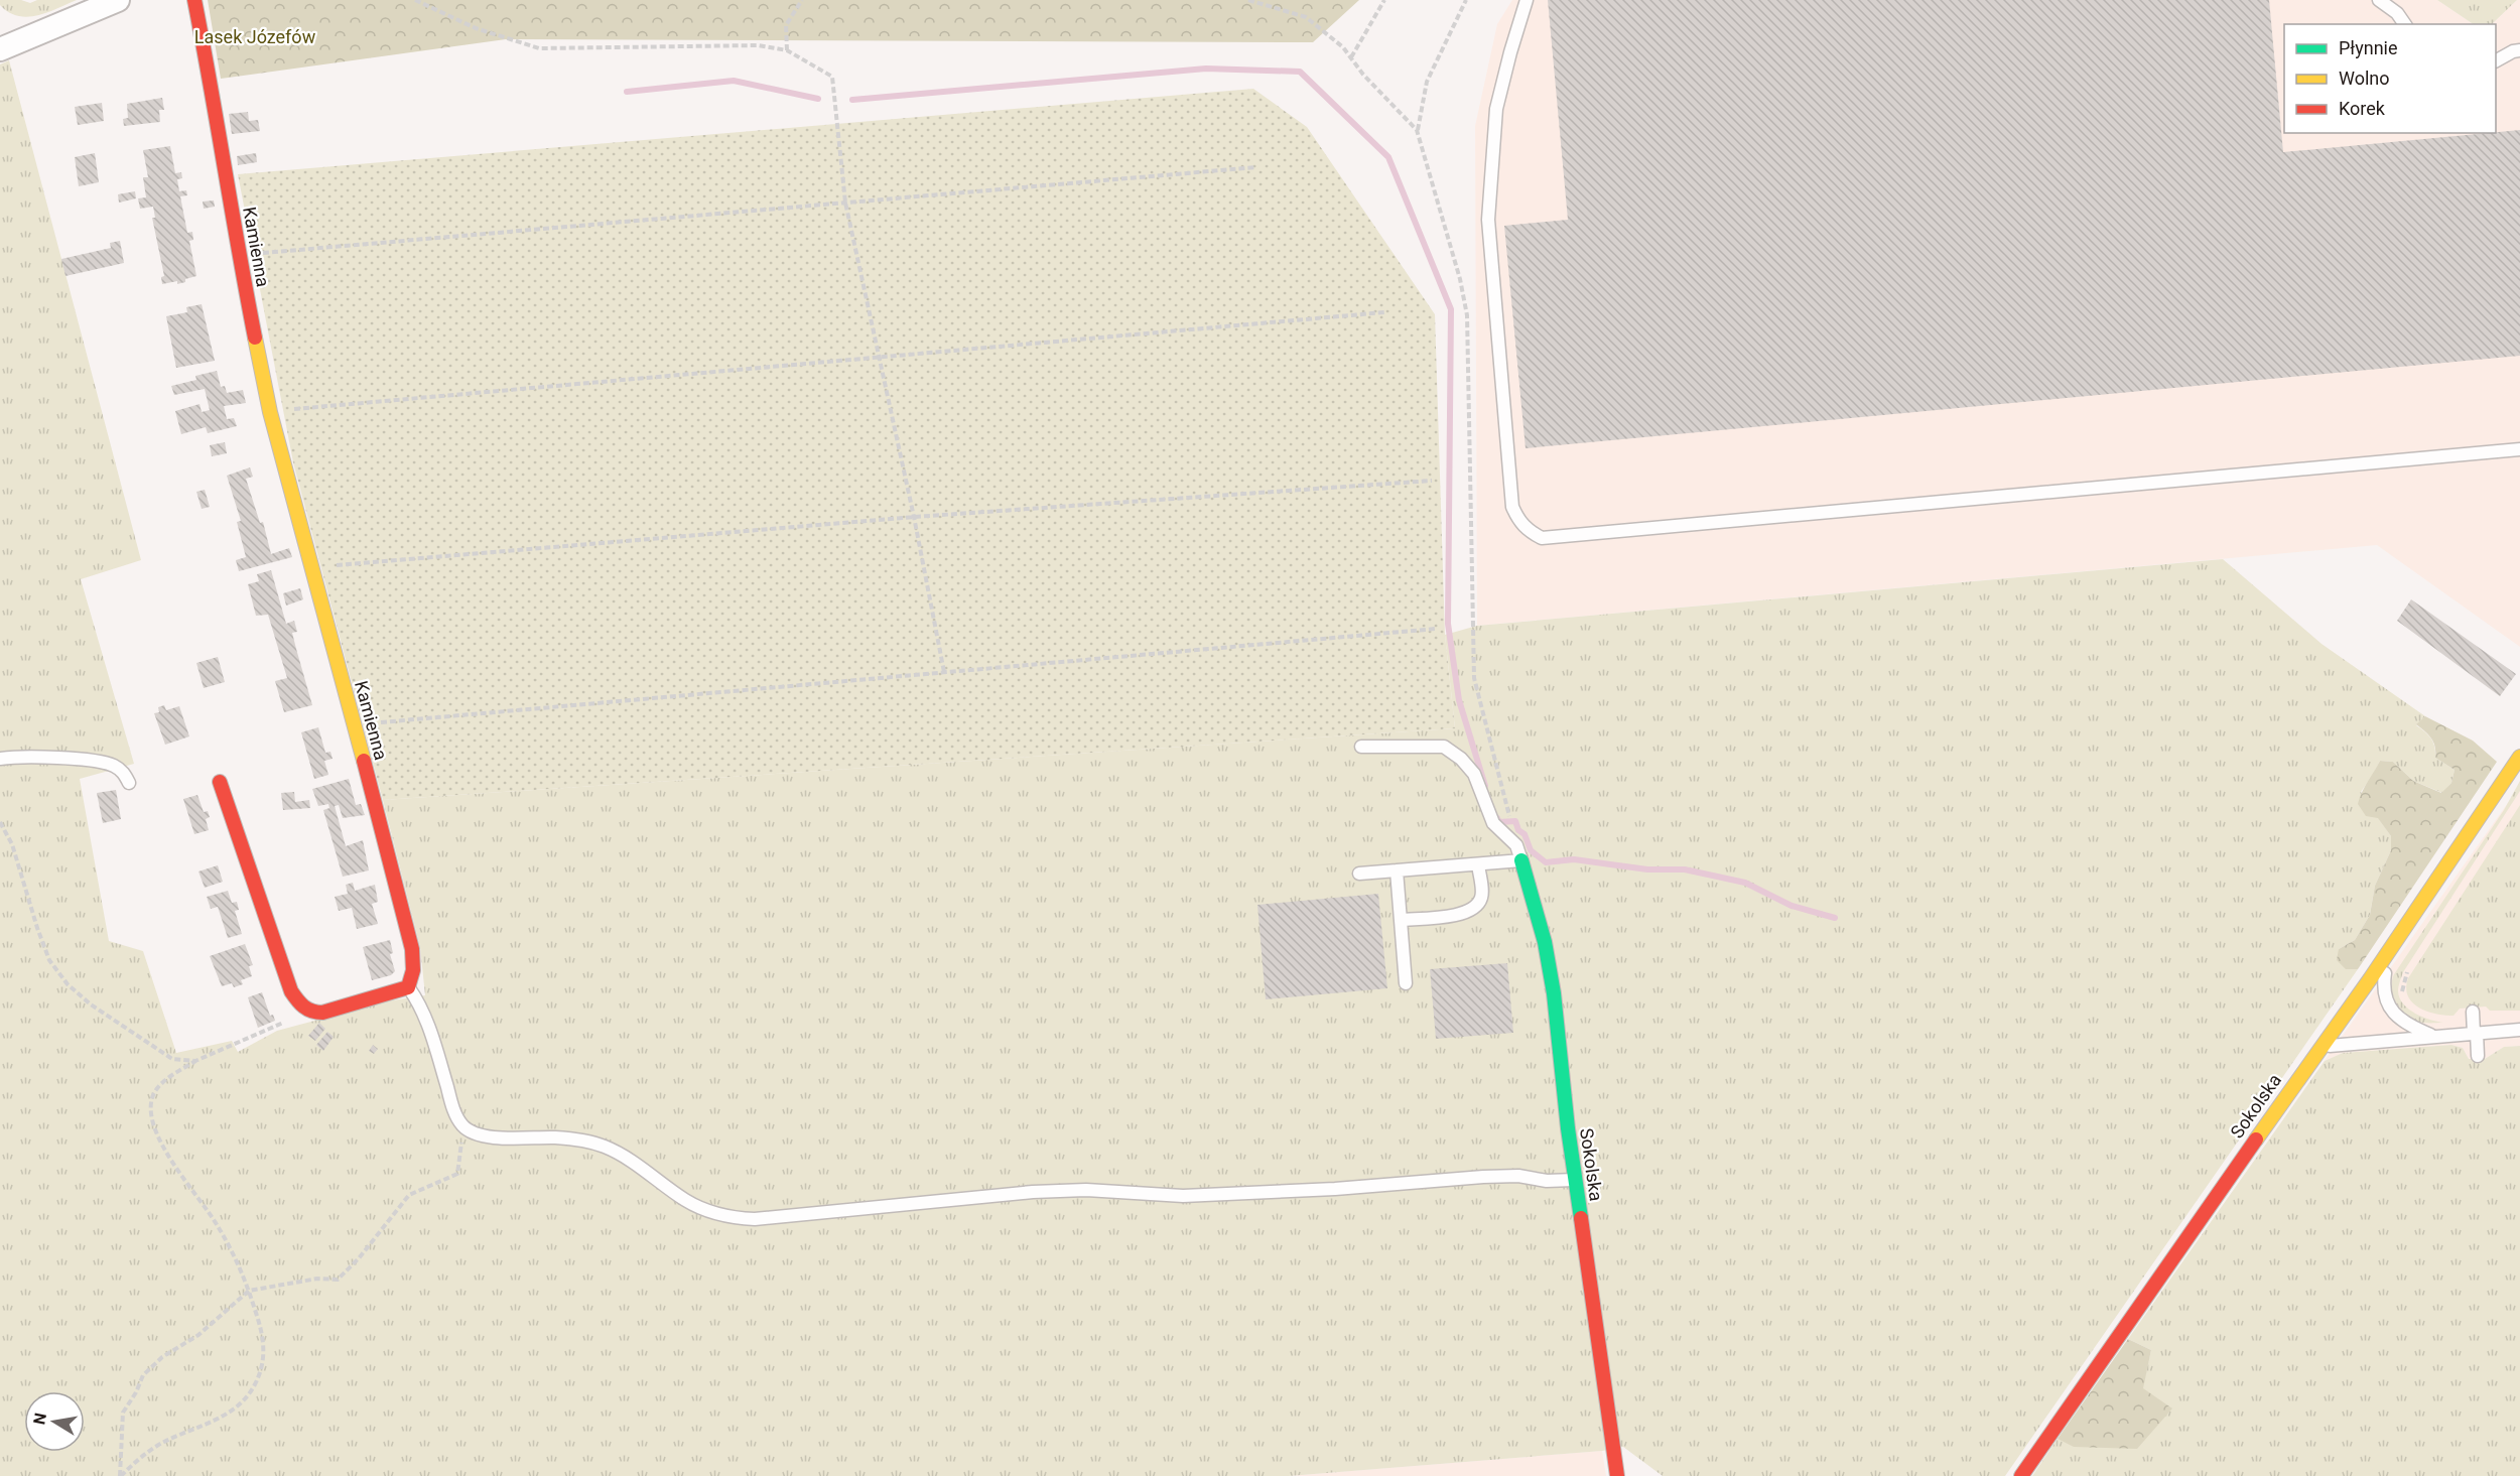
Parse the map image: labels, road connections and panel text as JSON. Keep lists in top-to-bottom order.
{
  "streets": {
    "street": ["Kamienna", "Sokolska"]
  },
  "parks": ["Lasek Józefów"],
  "legend": ["Płynnie", "Wolno", "Korek"],
  "north": "left"
}
